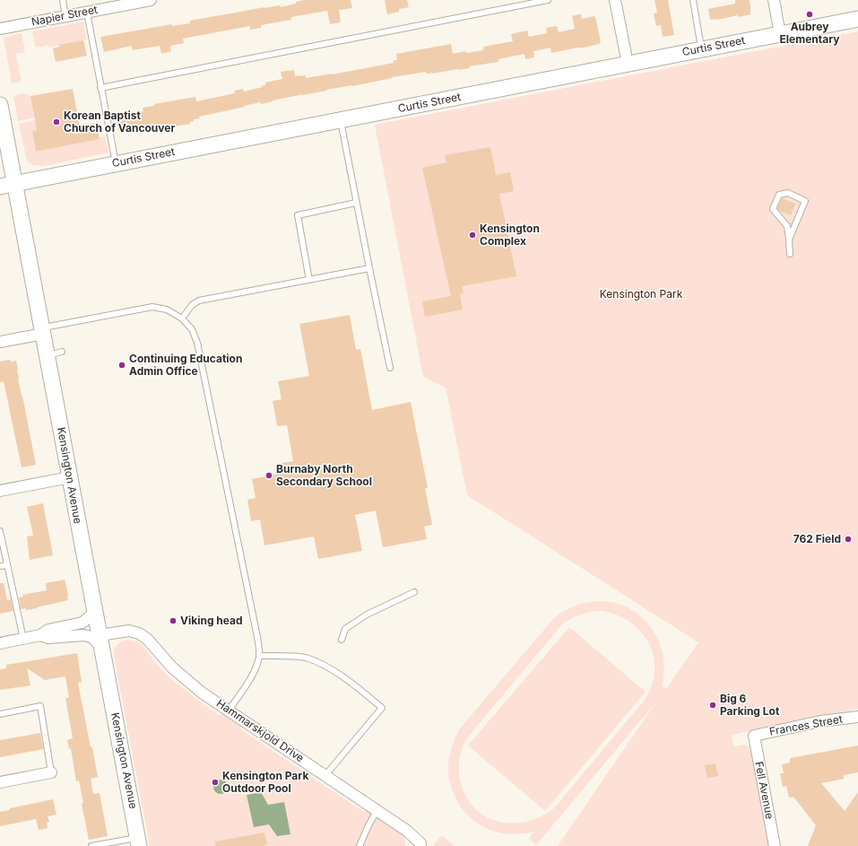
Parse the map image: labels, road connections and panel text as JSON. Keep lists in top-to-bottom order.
{
  "streets": {
    "street": [
      "Napier Street",
      "Curtis Street",
      "Kensington Avenue",
      "Frances Street",
      "Hammarskjold Drive",
      "Fell Avenue"
    ]
  },
  "crossings": [
    ["Curtis Street", "Kensington Avenue"],
    ["Kensington Avenue", "Hammarskjold Drive"],
    ["Frances Street", "Fell Avenue"]
  ],
  "parks": ["Kensington Park"],
  "places": [
    "Aubrey Elementary",
    "Korean Baptist Church of Vancouver",
    "Kensington Complex",
    "Continuing Education Admin Office",
    "Burnaby North Secondary School",
    "762 Field",
    "Viking head",
    "Big 6 Parking Lot",
    "Kensington Park Outdoor Pool"
  ]
}
